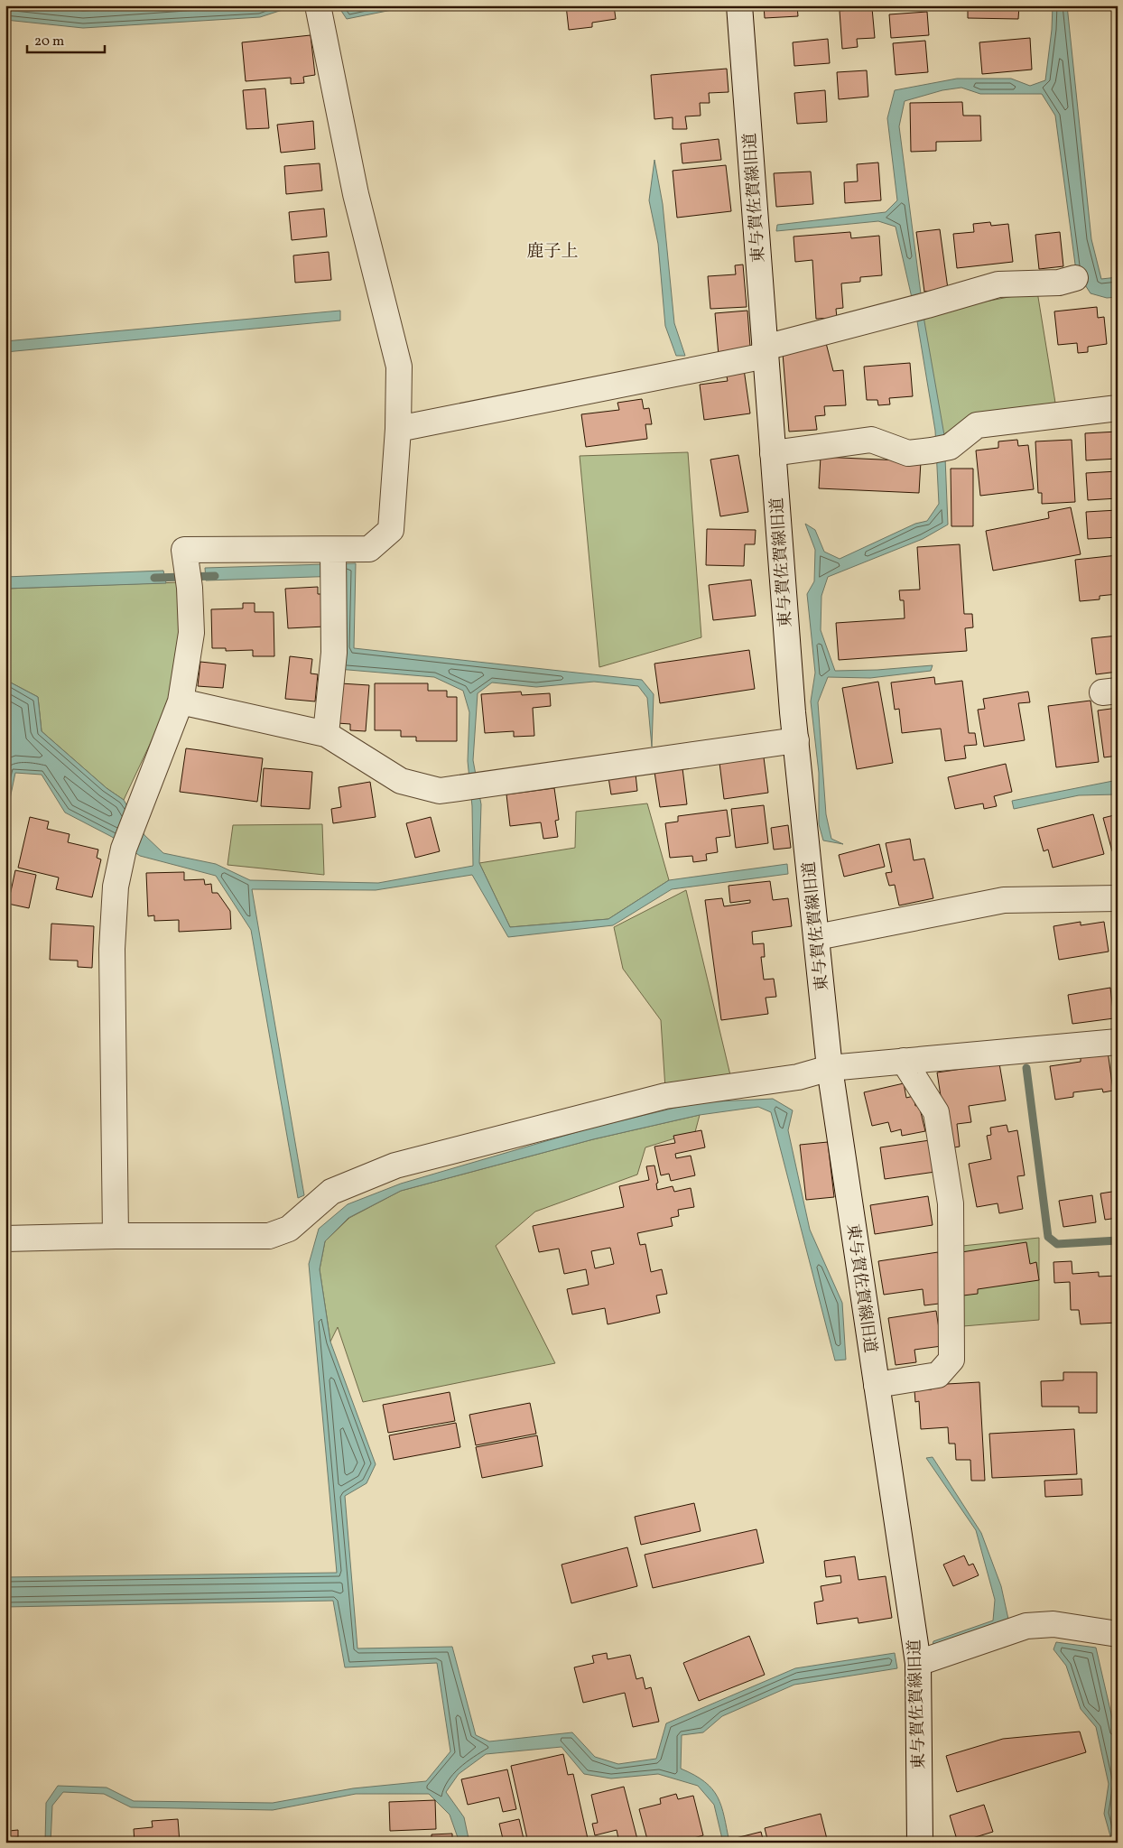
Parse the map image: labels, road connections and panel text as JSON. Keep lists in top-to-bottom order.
{
  "streets": {
    "street": ["東与賀佐賀線旧道"]
  },
  "districts": ["鹿子上"],
  "scale_bar": "20 m"
}
